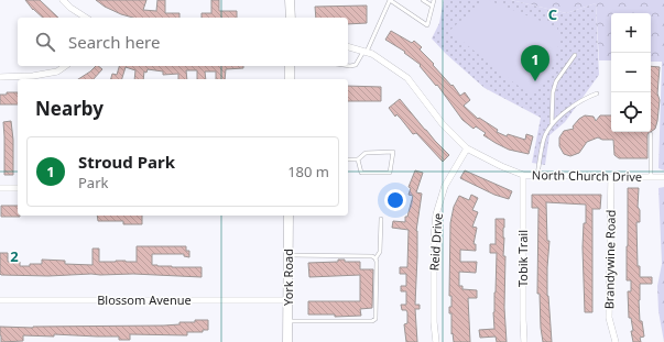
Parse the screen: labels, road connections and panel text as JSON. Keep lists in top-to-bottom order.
{
  "streets": {
    "main road": ["York Road"],
    "street": [
      "North Church Drive",
      "Reid Drive",
      "Tobik Trail",
      "Brandywine Road",
      "Blossom Avenue"
    ]
  },
  "crossings": [
    ["North Church Drive", "Reid Drive"],
    ["North Church Drive", "Tobik Trail"],
    ["North Church Drive", "Brandywine Road"],
    ["York Road", "Blossom Avenue"]
  ],
  "page": {
    "map_buttons": ["+", "−"],
    "search": "Search here",
    "pins": "1",
    "heading": "Nearby",
    "list": [
      {
        "mark": "1",
        "name": "Stroud Park",
        "note": "Park",
        "value": "180 m"
      }
    ]
  },
  "grid": {
    "columns": ["C"],
    "rows": ["2"]
  }
}
